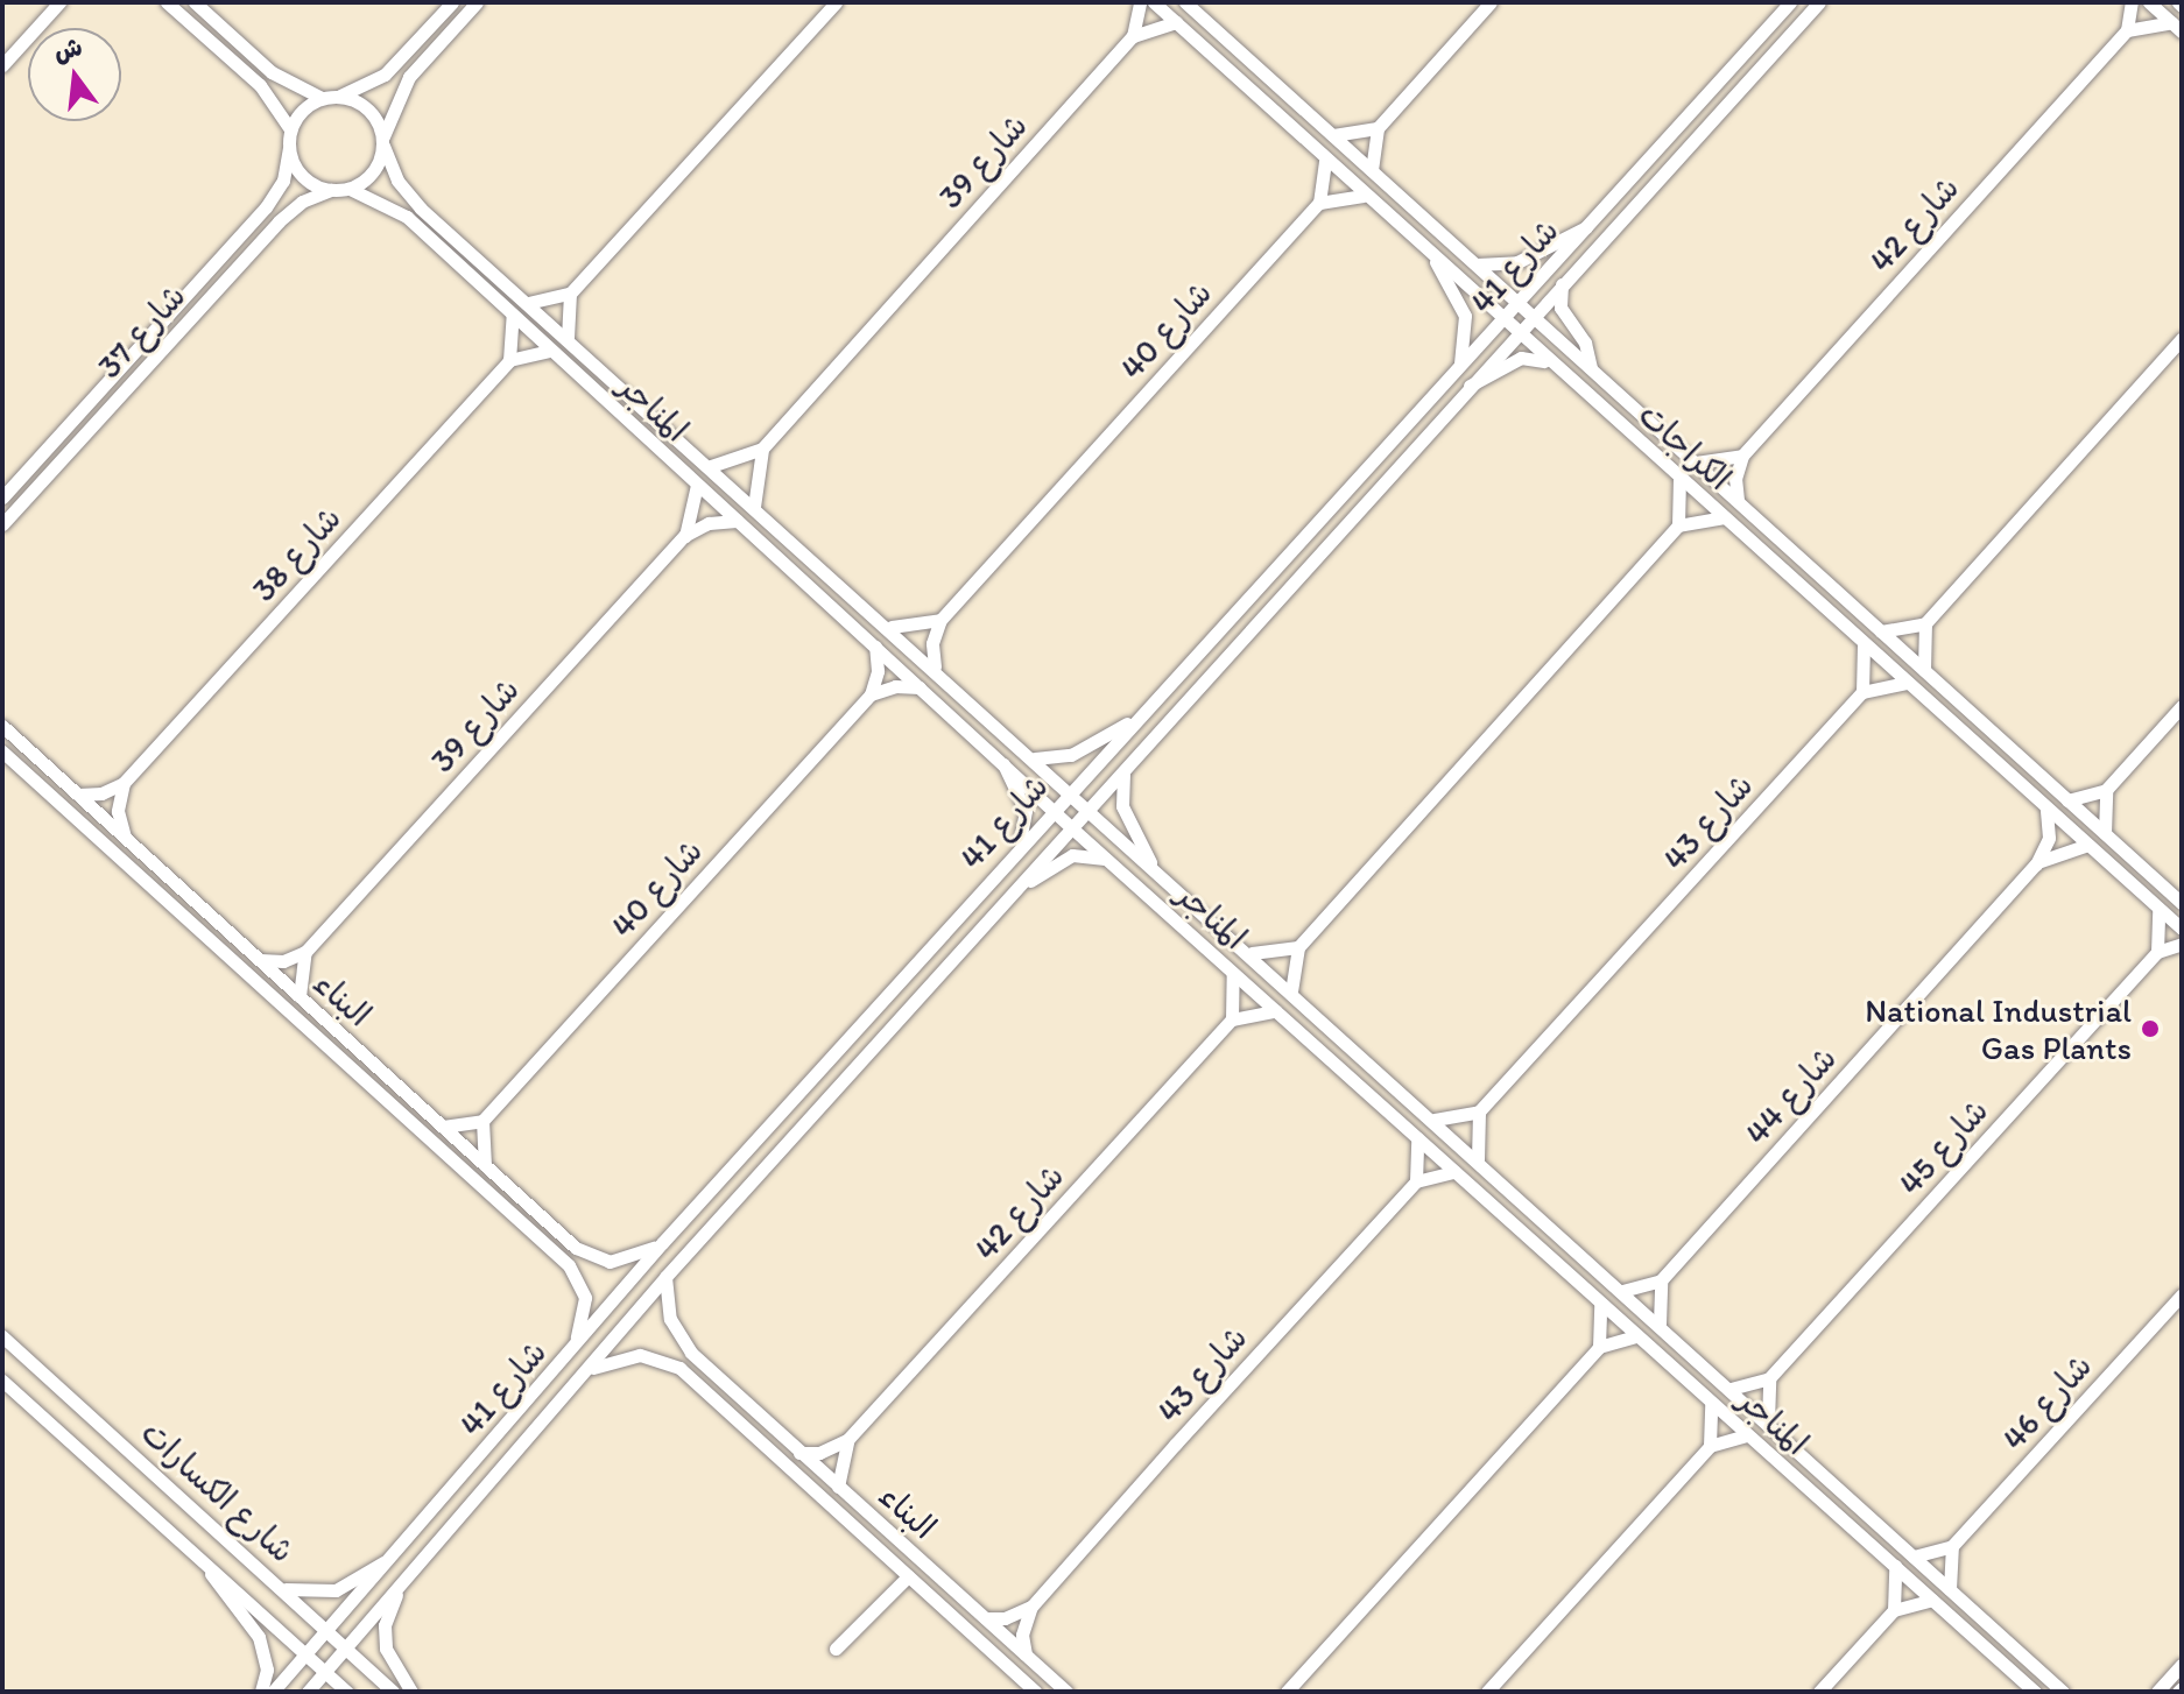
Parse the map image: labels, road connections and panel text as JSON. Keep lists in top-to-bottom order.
{
  "streets": {
    "street": [
      "شارع 39",
      "شارع 42",
      "شارع 41",
      "شارع 40",
      "شارع 37",
      "المناجر",
      "الكراجات",
      "شارع 38",
      "شارع 43",
      "البناء",
      "شارع 44",
      "شارع 45",
      "شارع 46",
      "شارع الكسارات"
    ]
  },
  "crossings": [
    ["شارع 39", "المناجر"],
    ["شارع 41", "المناجر"],
    ["شارع 41", "الكراجات"],
    ["شارع 41", "البناء"],
    ["شارع 41", "شارع الكسارات"],
    ["شارع 37", "المناجر"],
    ["الكراجات", "شارع 44"]
  ],
  "places": ["National Industrial Gas Plants"],
  "north": "top"
}
